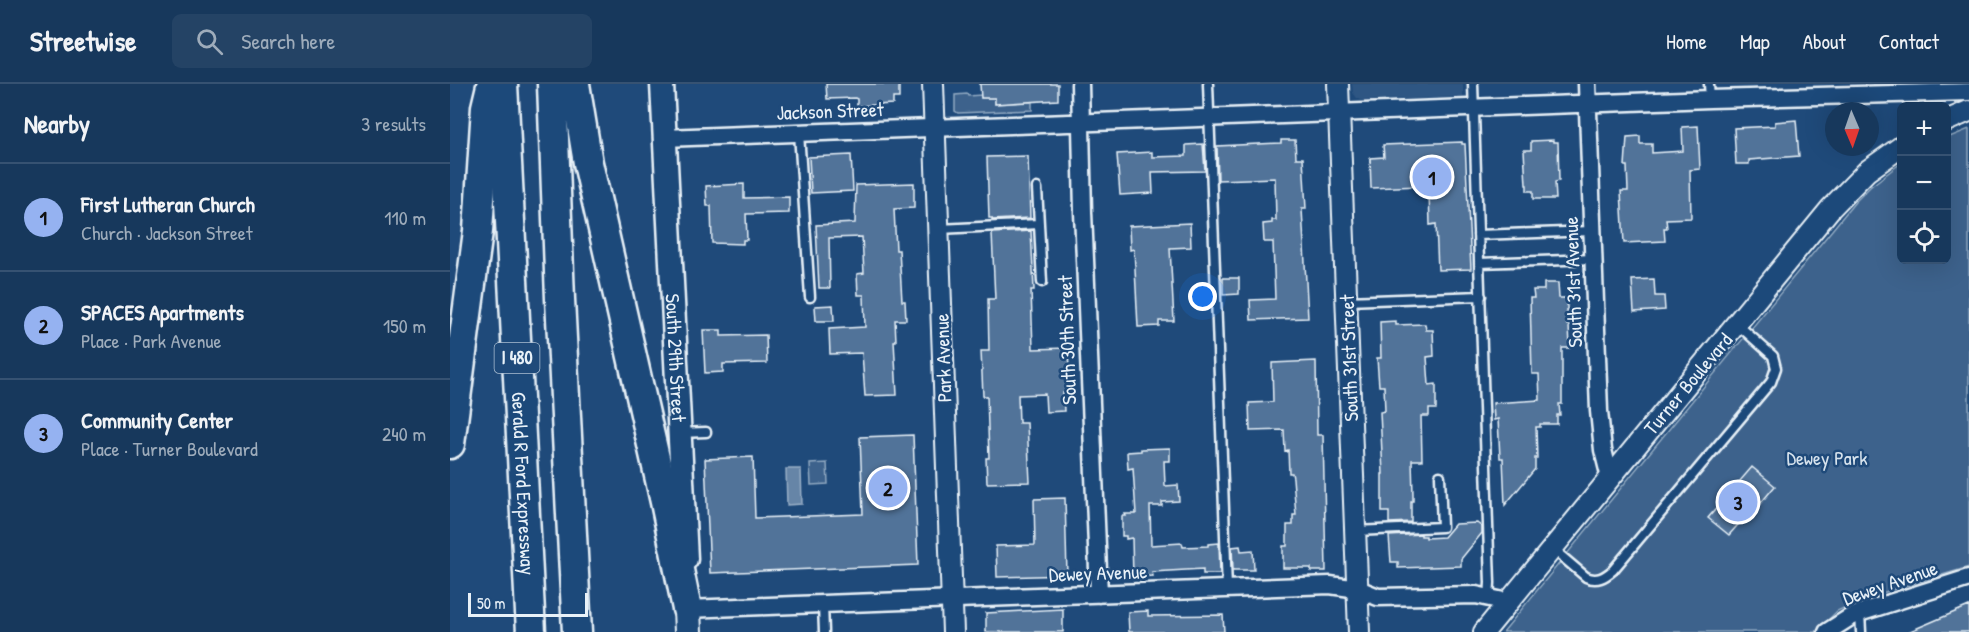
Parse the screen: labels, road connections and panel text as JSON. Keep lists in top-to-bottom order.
{
  "streets": {
    "highway": ["I 480", "Gerald R Ford Expressway"],
    "main road": ["South 29th Street"],
    "street": [
      "Jackson Street",
      "South 31st Avenue",
      "South 30th Street",
      "Park Avenue",
      "South 31st Street",
      "Turner Boulevard",
      "Dewey Avenue"
    ]
  },
  "crossings": [
    ["Jackson Street", "South 31st Avenue"],
    ["Jackson Street", "South 30th Street"],
    ["Jackson Street", "South 29th Street"],
    ["Jackson Street", "Park Avenue"],
    ["Jackson Street", "South 31st Street"],
    ["South 31st Avenue", "Turner Boulevard"],
    ["South 30th Street", "Dewey Avenue"],
    ["South 29th Street", "Dewey Avenue"],
    ["Park Avenue", "Dewey Avenue"],
    ["South 31st Street", "Dewey Avenue"],
    ["Turner Boulevard", "Dewey Avenue"]
  ],
  "parks": ["Dewey Park"],
  "scale_bar": "50 m",
  "north": "bottom",
  "page": {
    "header": "Streetwise",
    "search": "Search here",
    "nav": [
      "Home",
      "Map",
      "About",
      "Contact"
    ],
    "heading": ["Nearby", "3 results"],
    "map_buttons": ["+", "−"],
    "pins": ["1", "2", "3"],
    "list": [
      {
        "mark": "1",
        "name": "First Lutheran Church",
        "note": "Church · Jackson Street",
        "value": "110 m"
      },
      {
        "mark": "2",
        "name": "SPACES Apartments",
        "note": "Place · Park Avenue",
        "value": "150 m"
      },
      {
        "mark": "3",
        "name": "Community Center",
        "note": "Place · Turner Boulevard",
        "value": "240 m"
      }
    ],
    "scale": "50 m"
  }
}
